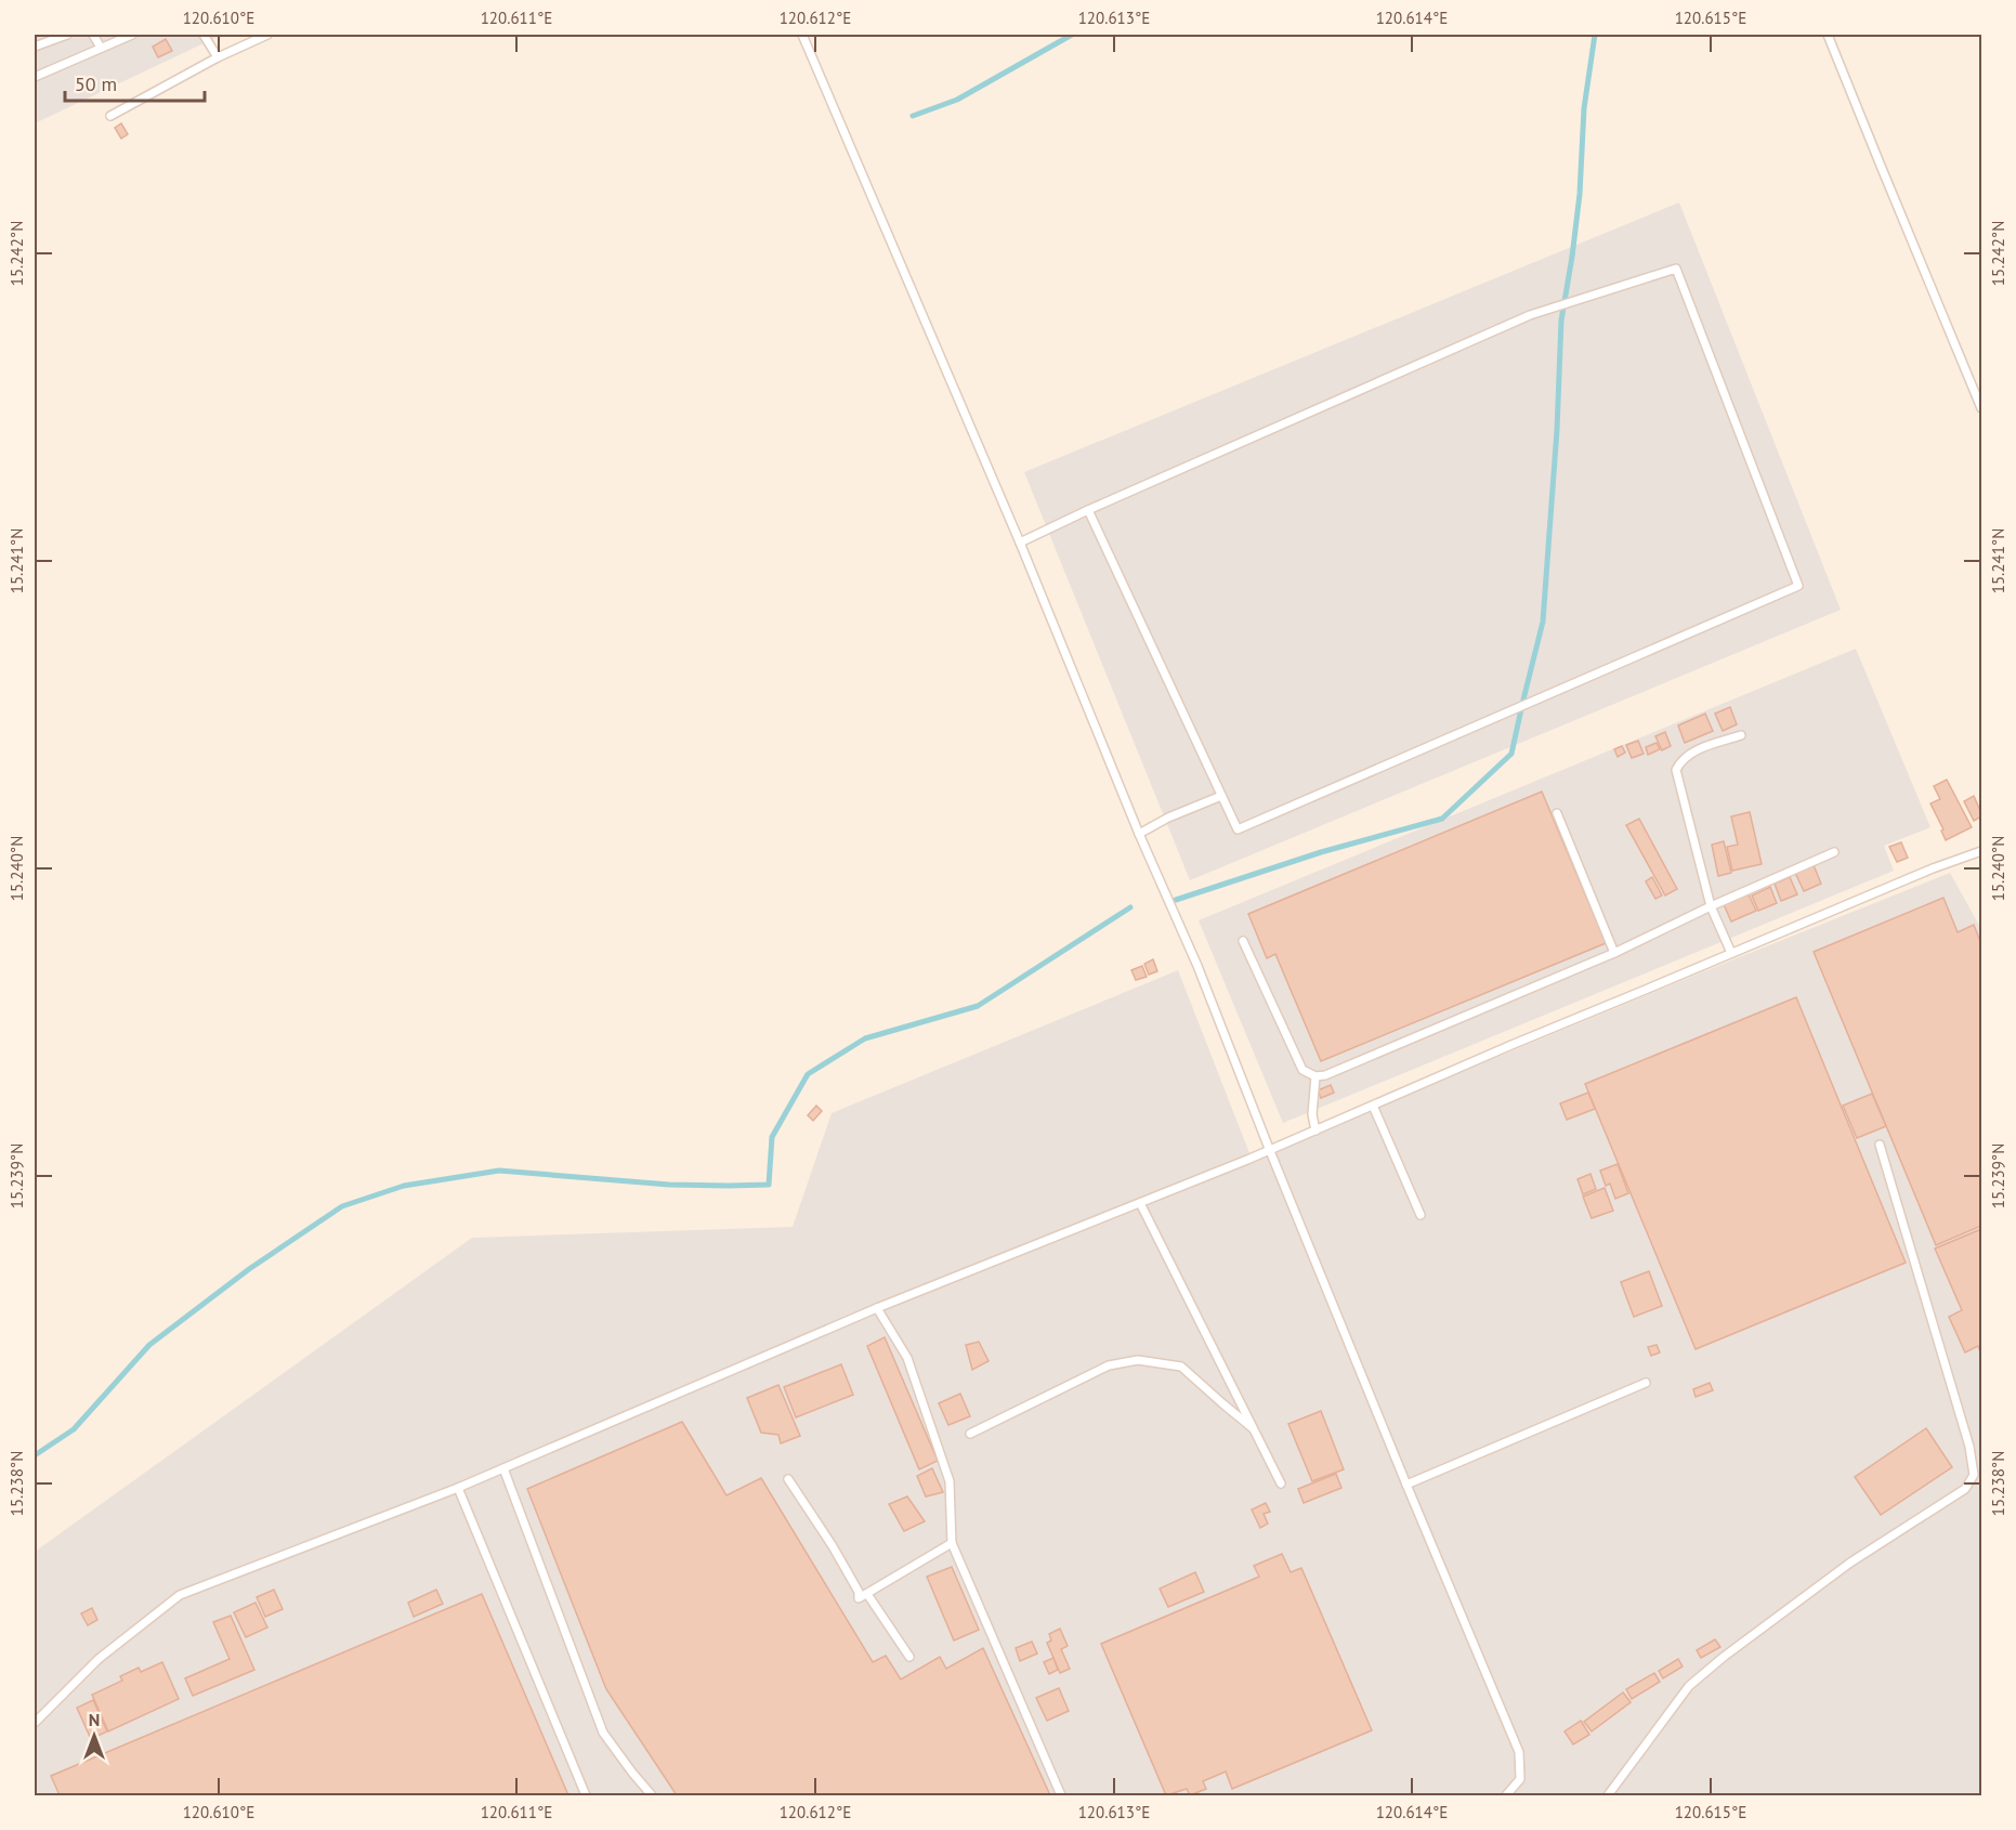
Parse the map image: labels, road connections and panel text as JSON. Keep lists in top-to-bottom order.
{
  "scale_bar": "50 m",
  "north": "top",
  "coordinates": [
    "120.610°E",
    "120.611°E",
    "120.612°E",
    "120.613°E",
    "120.614°E",
    "120.615°E",
    "15.242°N",
    "15.241°N",
    "15.240°N",
    "15.239°N",
    "15.238°N"
  ]
}
